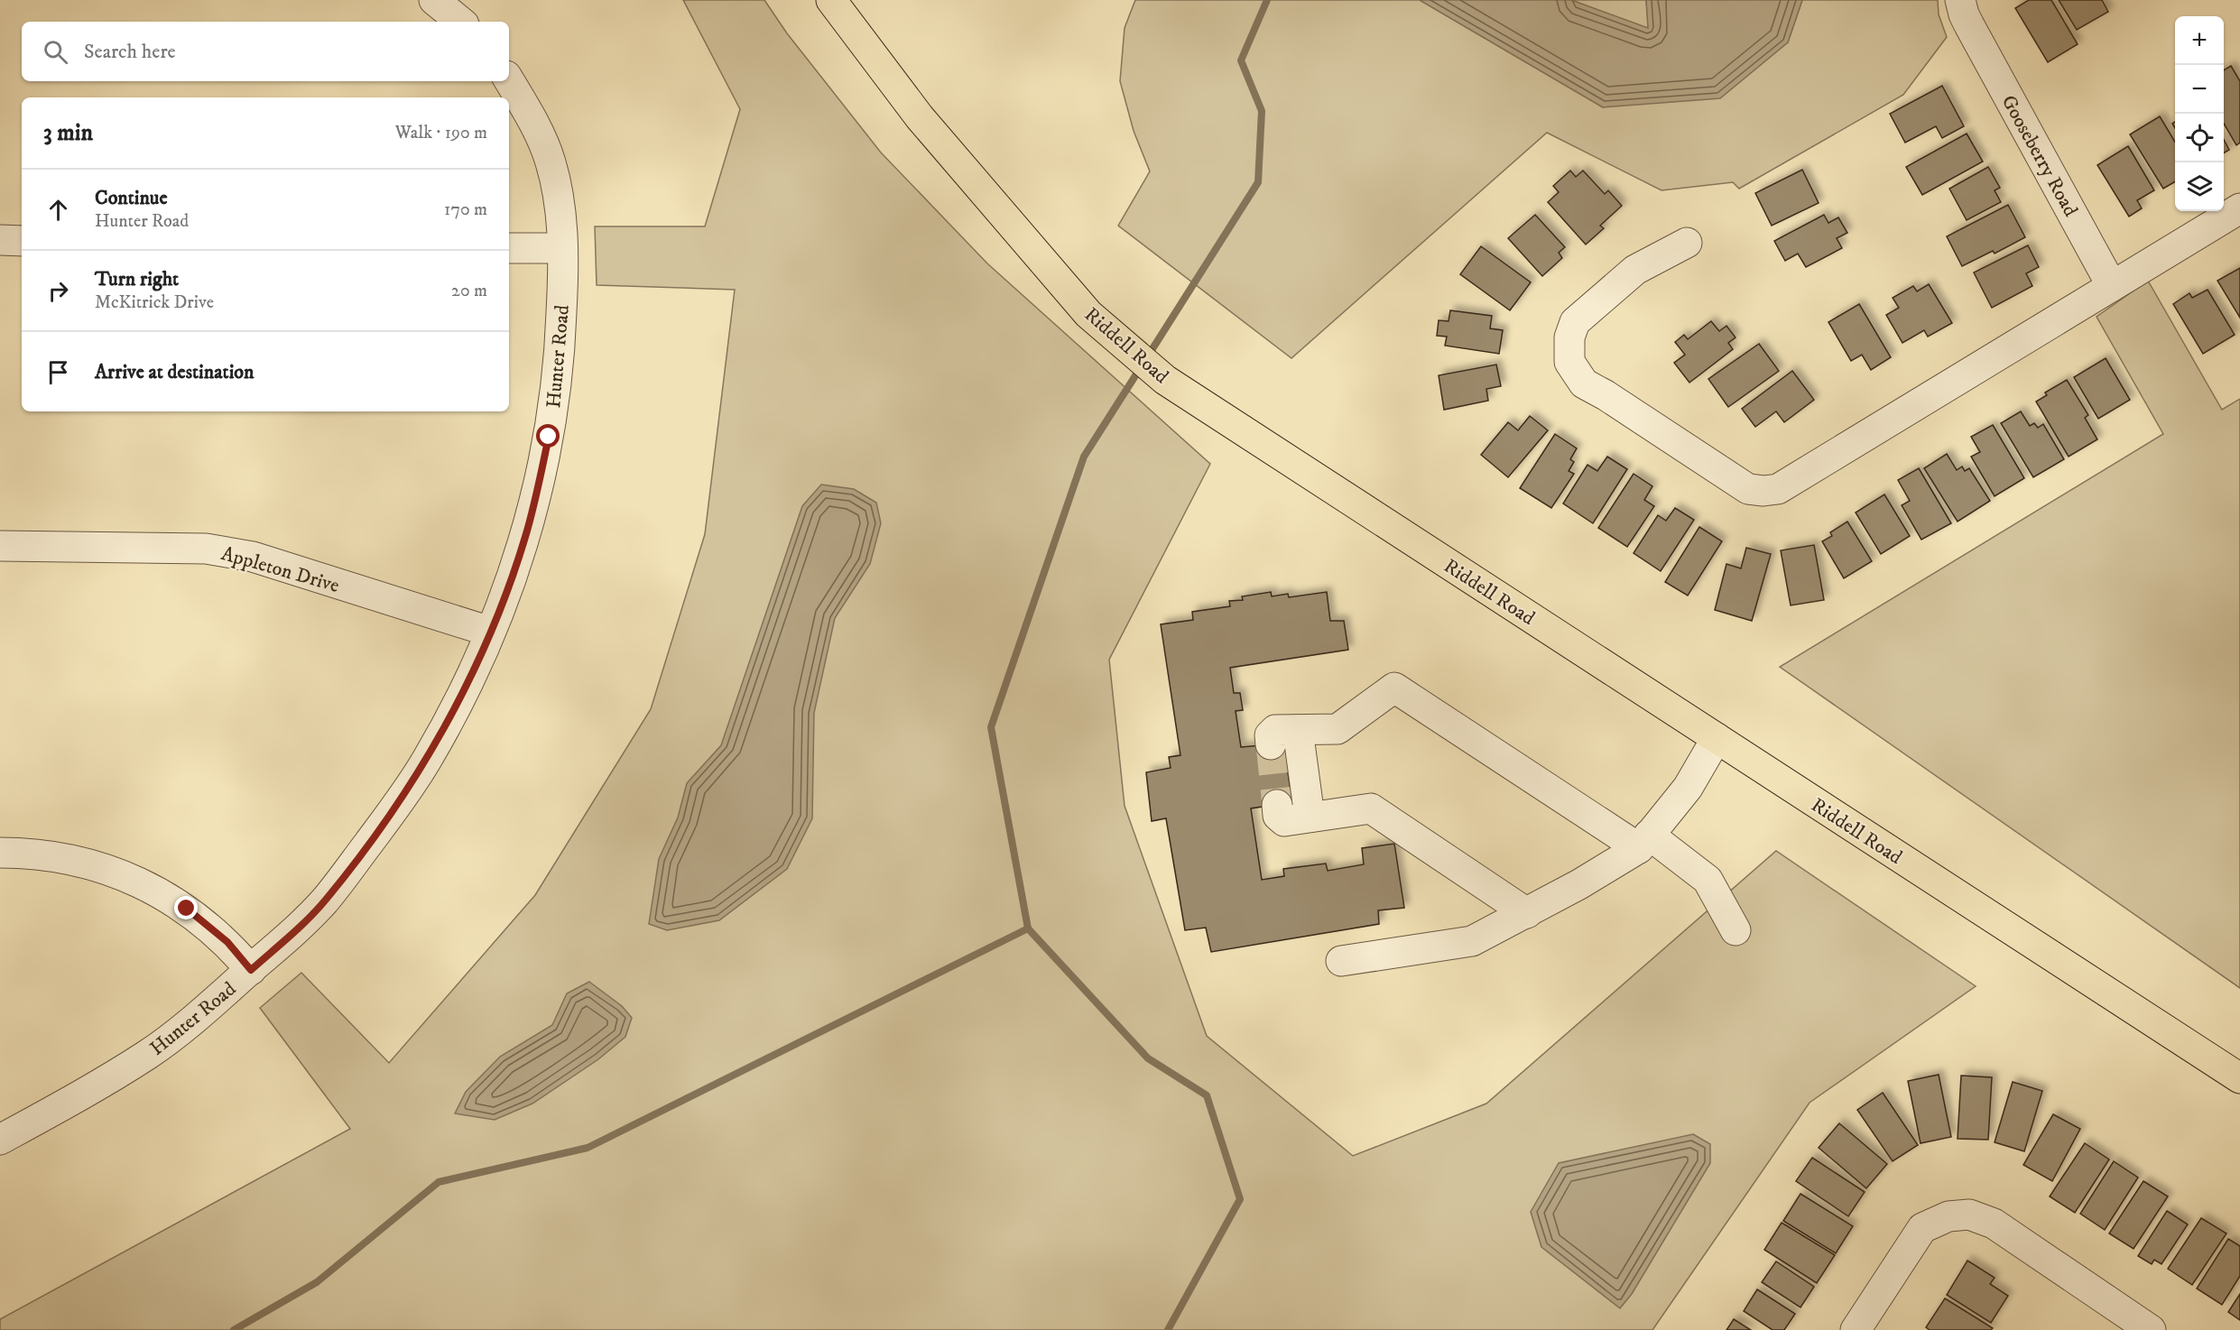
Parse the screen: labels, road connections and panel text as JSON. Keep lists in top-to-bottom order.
{
  "streets": {
    "main road": ["Riddell Road"],
    "street": ["Gooseberry Road", "Hunter Road", "Appleton Drive"]
  },
  "crossings": [
    ["Hunter Road", "Appleton Drive"]
  ],
  "page": {
    "map_buttons": ["+", "−"],
    "search": "Search here",
    "heading": ["3 min", "Walk · 190 m"],
    "list": [
      ["Continue", "Hunter Road", "170 m"],
      ["Turn right", "McKitrick Drive", "20 m"],
      "Arrive at destination"
    ]
  }
}
